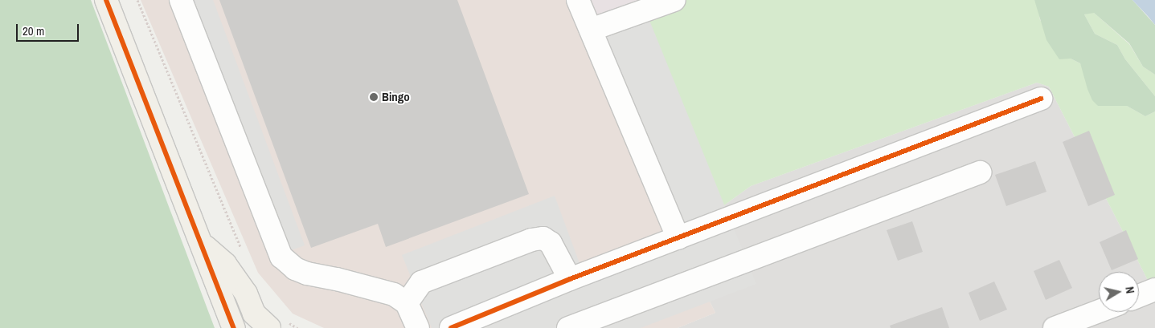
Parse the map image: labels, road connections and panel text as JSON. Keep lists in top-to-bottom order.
{
  "places": ["Bingo"],
  "scale_bar": "20 m",
  "north": "right"
}
